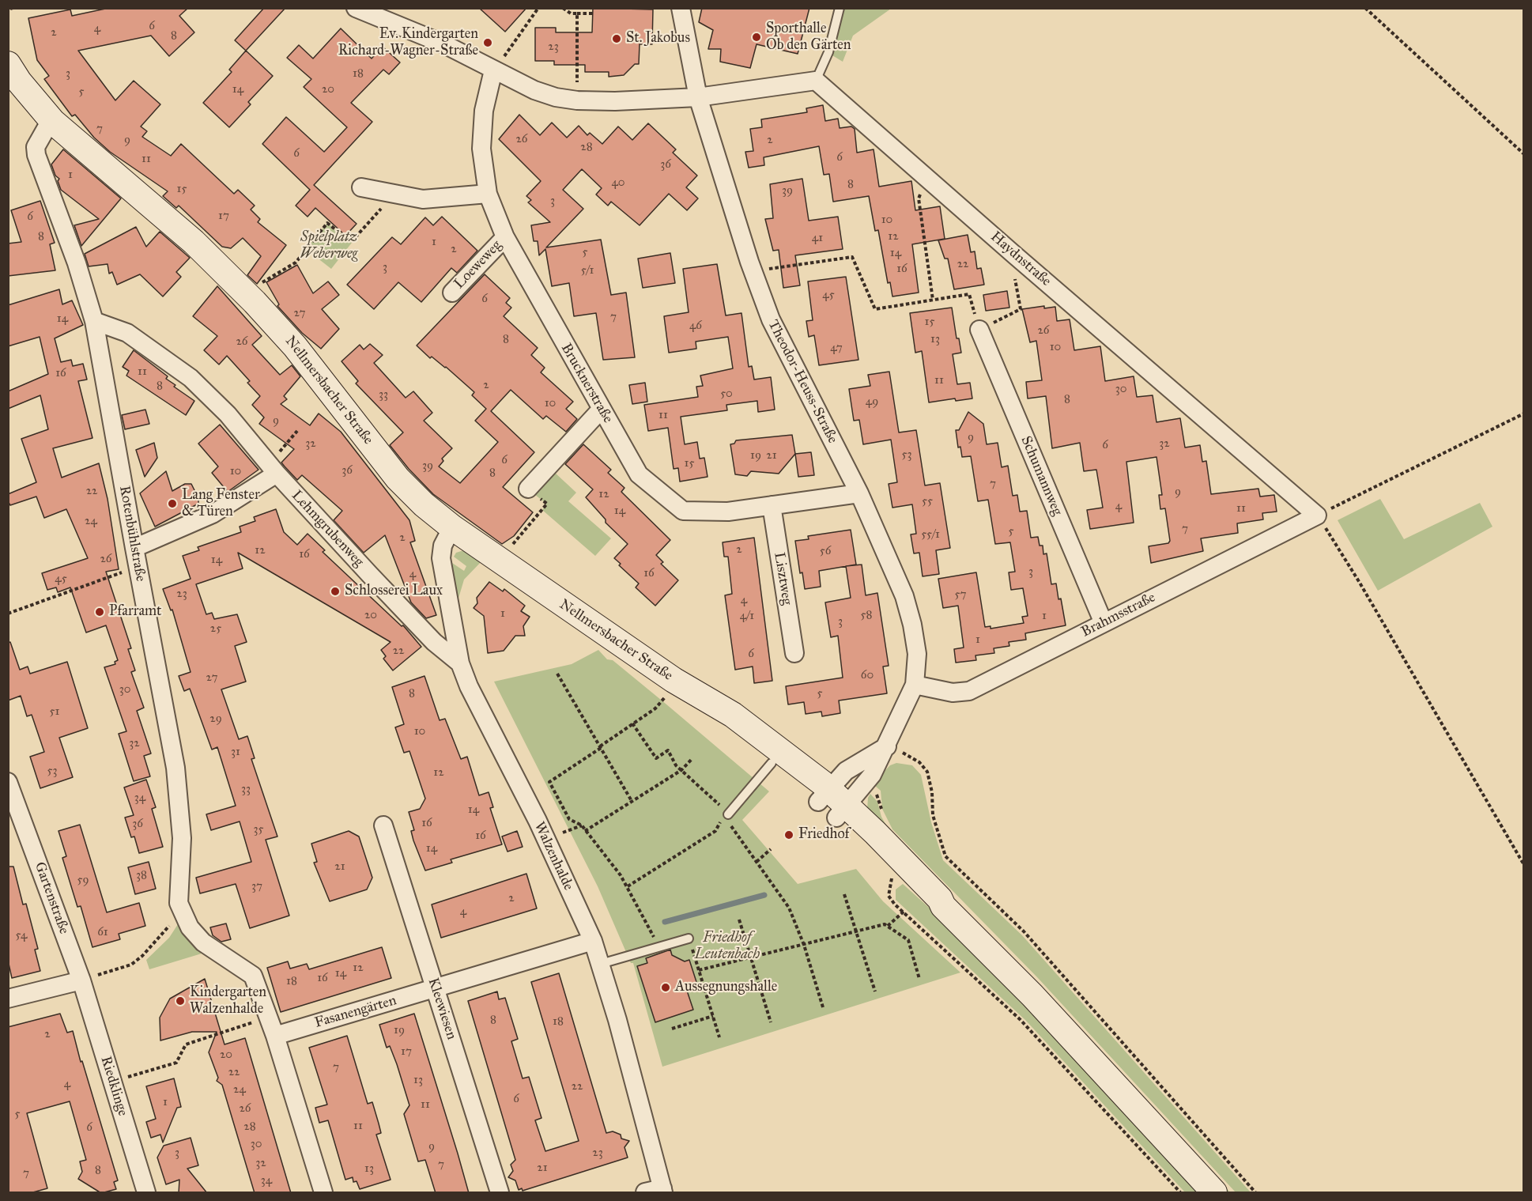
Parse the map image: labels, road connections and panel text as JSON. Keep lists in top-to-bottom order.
{
  "streets": {
    "street": [
      "Haydnstraße",
      "Loeweweg",
      "Theodor-Heuss-Straße",
      "Brucknerstraße",
      "Nellmersbacher Straße",
      "Schumannweg",
      "Lehmgrubenweg",
      "Rotenbühlstraße",
      "Lisztweg",
      "Brahmsstraße",
      "Walzenhalde",
      "Gartenstraße",
      "Kleewiesen",
      "Fasanengärten",
      "Riedklinge"
    ]
  },
  "crossings": [
    ["Haydnstraße", "Brahmsstraße"],
    ["Loeweweg", "Brucknerstraße"],
    ["Theodor-Heuss-Straße", "Brucknerstraße"],
    ["Theodor-Heuss-Straße", "Nellmersbacher Straße"],
    ["Theodor-Heuss-Straße", "Brahmsstraße"],
    ["Brucknerstraße", "Lisztweg"],
    ["Nellmersbacher Straße", "Rotenbühlstraße"],
    ["Nellmersbacher Straße", "Walzenhalde"],
    ["Schumannweg", "Brahmsstraße"],
    ["Lehmgrubenweg", "Rotenbühlstraße"],
    ["Lehmgrubenweg", "Walzenhalde"],
    ["Rotenbühlstraße", "Fasanengärten"],
    ["Walzenhalde", "Fasanengärten"],
    ["Gartenstraße", "Riedklinge"],
    ["Kleewiesen", "Fasanengärten"]
  ],
  "parks": ["Spielplatz Weberweg", "Friedhof Leutenbach"],
  "places": [
    "Sporthalle Ob den Gärten",
    "St. Jakobus",
    "Ev. Kindergarten Richard-Wagner-Straße",
    "Lang Fenster & Türen",
    "Schlosserei Laux",
    "Pfarramt",
    "Friedhof",
    "Aussegnungshalle",
    "Kindergarten Walzenhalde"
  ],
  "house_numbers": [
    "6",
    "4",
    "2",
    "8",
    "23",
    "3",
    "18",
    "14",
    "20",
    "5",
    "7",
    "26",
    "9",
    "2",
    "28",
    "6",
    "6",
    "11",
    "36",
    "1",
    "40",
    "8",
    "15",
    "39",
    "3",
    "17",
    "6",
    "10",
    "8",
    "12",
    "41",
    "1",
    "2",
    "5",
    "14",
    "22",
    "3",
    "16",
    "5/1",
    "45",
    "6",
    "27",
    "7",
    "14",
    "15",
    "46",
    "26",
    "8",
    "13",
    "26",
    "10",
    "47",
    "11",
    "16",
    "11",
    "2",
    "8",
    "30",
    "50",
    "33",
    "8",
    "49",
    "10",
    "11",
    "9",
    "9",
    "32",
    "32",
    "6",
    "53",
    "19",
    "21",
    "6",
    "15",
    "39",
    "36",
    "10",
    "8",
    "7",
    "22",
    "9",
    "12",
    "55",
    "4",
    "11",
    "14",
    "24",
    "7",
    "5",
    "55/1",
    "2",
    "2",
    "12",
    "56",
    "16",
    "26",
    "14",
    "3",
    "16",
    "4",
    "45",
    "23",
    "57",
    "4",
    "1",
    "20",
    "58",
    "4/1",
    "1",
    "3",
    "25",
    "1",
    "22",
    "6",
    "60",
    "27",
    "30",
    "8",
    "5",
    "51",
    "29",
    "10",
    "32",
    "31",
    "53",
    "12",
    "33",
    "34",
    "14",
    "16",
    "36",
    "35",
    "16",
    "14",
    "21",
    "38",
    "59",
    "37",
    "2",
    "4",
    "61",
    "54",
    "12",
    "14",
    "16",
    "18",
    "8",
    "18",
    "19",
    "2",
    "17",
    "20",
    "7",
    "22",
    "13",
    "4",
    "22",
    "24",
    "6",
    "1",
    "11",
    "26",
    "5",
    "11",
    "28",
    "6",
    "30",
    "9",
    "3",
    "23",
    "32",
    "7",
    "21",
    "13",
    "8",
    "7",
    "34"
  ]
}
